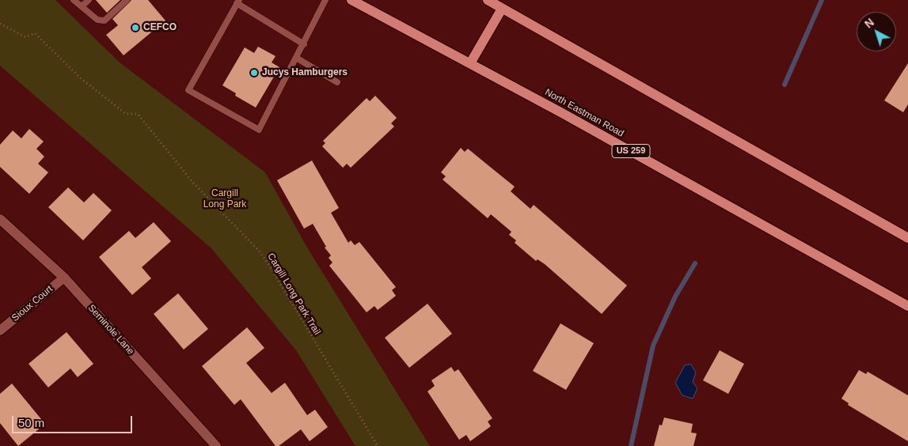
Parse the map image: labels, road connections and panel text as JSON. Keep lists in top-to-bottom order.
{
  "streets": {
    "main road": ["North Eastman Road", "US 259"],
    "street": ["Sioux Court", "Seminole Lane"],
    "path": ["Cargill Long Park Trail"]
  },
  "crossings": [
    ["Sioux Court", "Seminole Lane"]
  ],
  "parks": ["Cargill Long Park"],
  "places": ["CEFCO", "Jucys Hamburgers"],
  "scale_bar": "50 m",
  "north": "top left"
}
